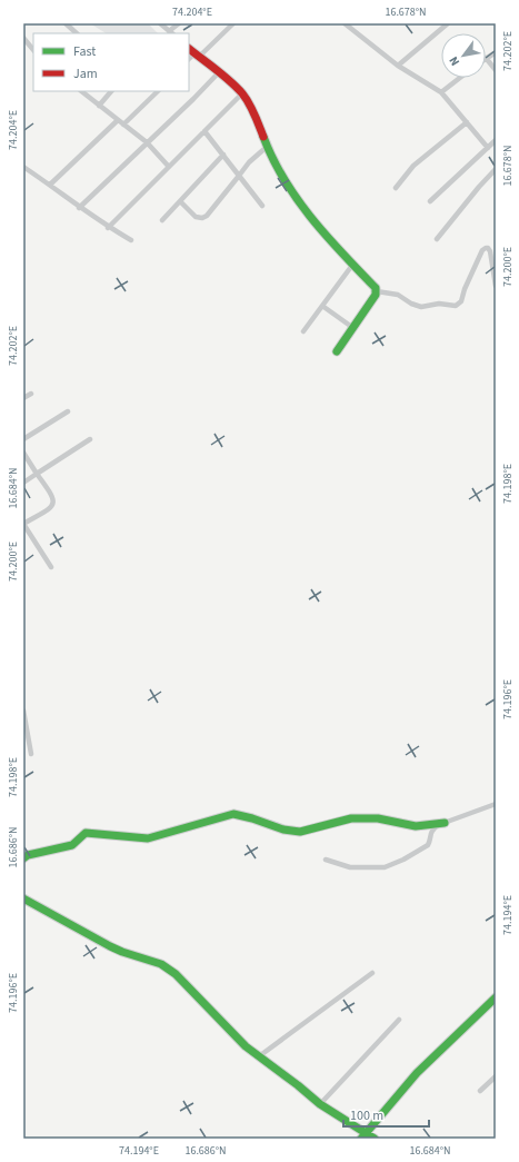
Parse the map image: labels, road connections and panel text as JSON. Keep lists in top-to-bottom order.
{
  "legend": ["Fast", "Jam"],
  "scale_bar": "100 m",
  "north": "bottom left",
  "coordinates": [
    "74.204°E",
    "16.678°N",
    "74.202°E",
    "74.200°E",
    "74.198°E",
    "16.684°N",
    "74.196°E",
    "16.686°N",
    "74.194°E"
  ]
}
